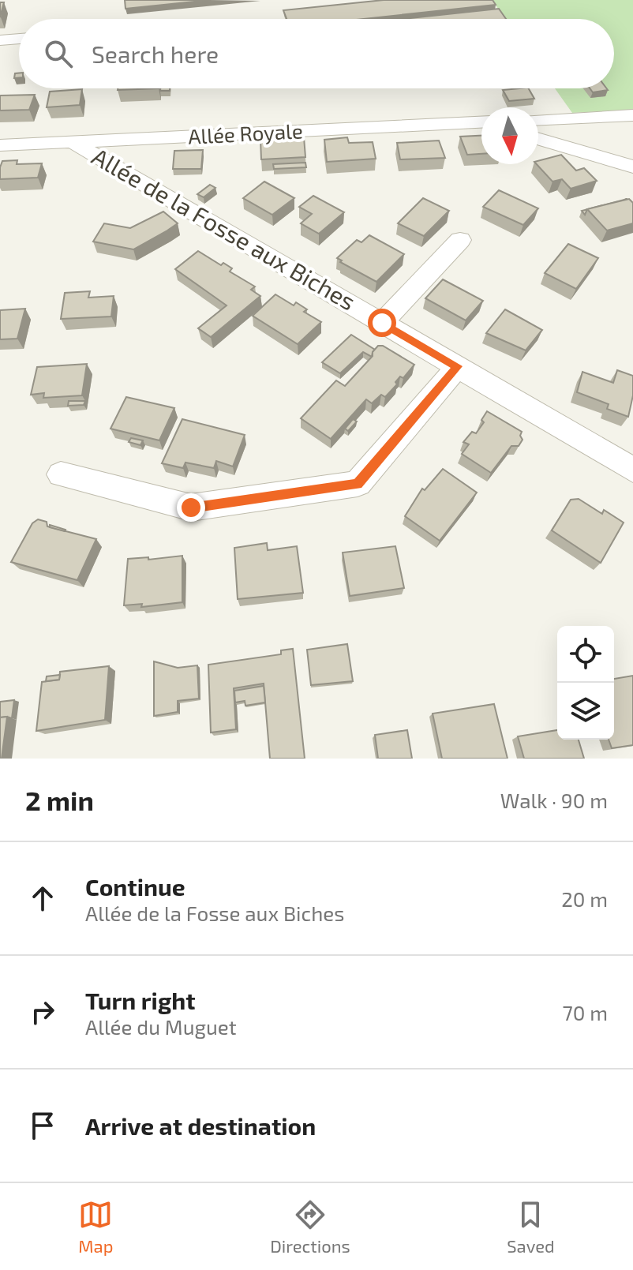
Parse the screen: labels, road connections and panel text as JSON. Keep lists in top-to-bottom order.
{
  "streets": {
    "street": ["Allée Royale", "Allée de la Fosse aux Biches"]
  },
  "crossings": [
    ["Allée Royale", "Allée de la Fosse aux Biches"]
  ],
  "north": "bottom",
  "page": {
    "search": "Search here",
    "heading": ["2 min", "Walk · 90 m"],
    "list": [
      ["Continue", "Allée de la Fosse aux Biches", "20 m"],
      ["Turn right", "Allée du Muguet", "70 m"],
      "Arrive at destination"
    ],
    "nav": ["Map", "Directions", "Saved"]
  }
}
